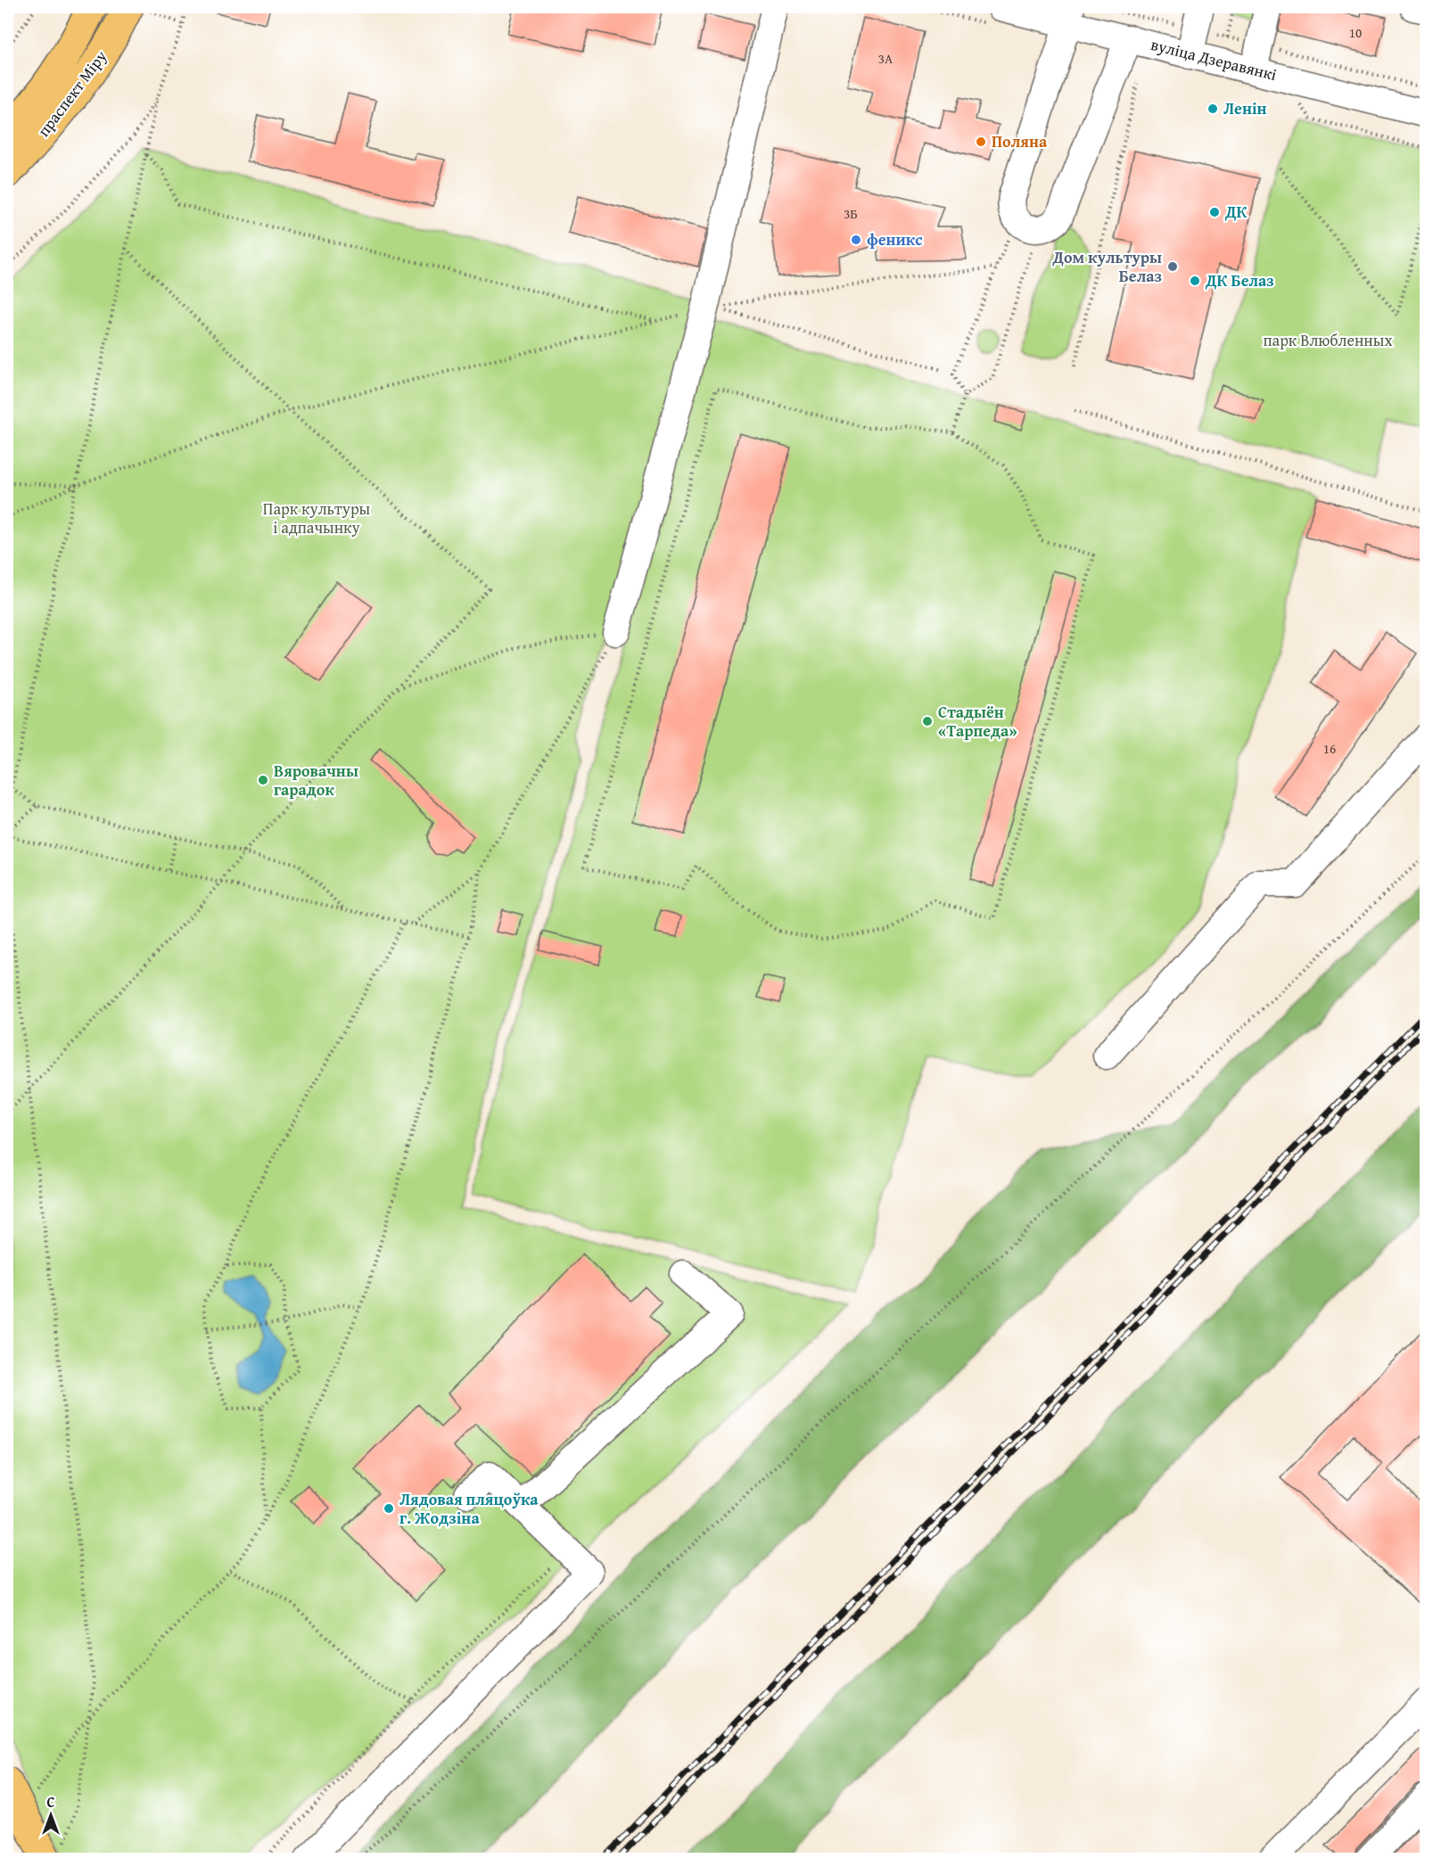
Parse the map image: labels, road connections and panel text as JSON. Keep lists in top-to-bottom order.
{
  "streets": {
    "main road": ["праспект Міру"],
    "street": ["вуліца Дзеравянкі"]
  },
  "parks": ["парк Влюбленных", "Парк культуры і адпачынку"],
  "places": [
    "Ленін",
    "Поляна",
    "ДК",
    "феникс",
    "Дом культуры Белаз",
    "ДК Белаз",
    "Стадыён «Тарпеда»",
    "Вяровачны гарадок",
    "Лядовая пляцоўка г. Жодзіна"
  ],
  "house_numbers": [
    "10",
    "3А",
    "3Б",
    "16"
  ],
  "north": "top"
}
